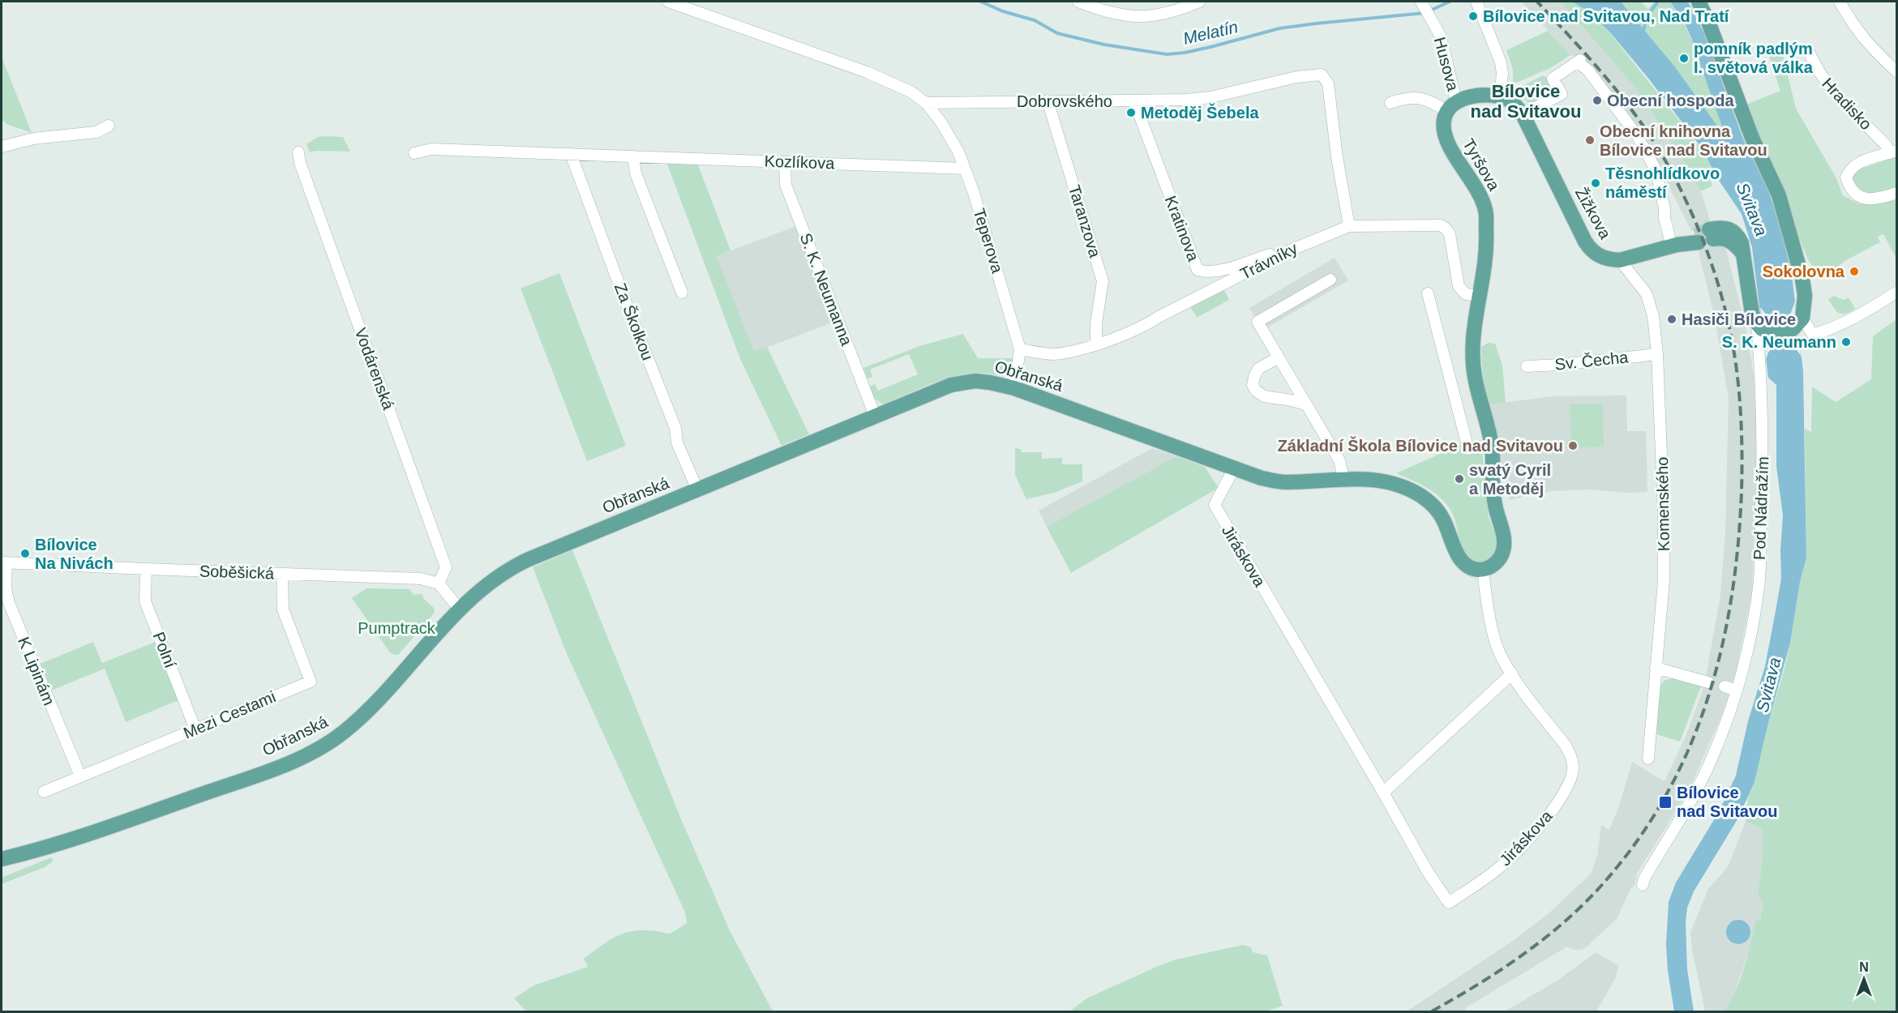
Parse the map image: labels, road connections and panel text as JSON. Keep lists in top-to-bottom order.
{
  "streets": {
    "main road": ["Tyršova", "Žižkova", "Obřanská"],
    "street": [
      "Husova",
      "Dobrovského",
      "Hradisko",
      "Kozlíkova",
      "Taranzova",
      "Kratinova",
      "Teperova",
      "Trávníky",
      "S. K. Neumanna",
      "Za Školkou",
      "Sv. Čecha",
      "Vodárenská",
      "Komenského",
      "Pod Nádražím",
      "Jiráskova",
      "Soběšická",
      "Polní",
      "K Lipinám",
      "Mezi Cestami"
    ]
  },
  "crossings": [
    ["Husova", "Tyršova"],
    ["Dobrovského", "Taranzova"],
    ["Dobrovského", "Kratinova"],
    ["Dobrovského", "Teperova"],
    ["Dobrovského", "Trávníky"],
    ["Kozlíkova", "Teperova"],
    ["Kozlíkova", "S. K. Neumanna"],
    ["Kozlíkova", "Za Školkou"],
    ["Tyršova", "Trávníky"],
    ["Tyršova", "Obřanská"],
    ["Tyršova", "Jiráskova"],
    ["Žižkova", "Komenského"],
    ["Žižkova", "Pod Nádražím"],
    ["Taranzova", "Trávníky"],
    ["Kratinova", "Trávníky"],
    ["Teperova", "Trávníky"],
    ["Teperova", "Obřanská"],
    ["S. K. Neumanna", "Obřanská"],
    ["Za Školkou", "Obřanská"],
    ["Sv. Čecha", "Komenského"],
    ["Vodárenská", "Soběšická"],
    ["Obřanská", "Jiráskova"],
    ["Soběšická", "Polní"],
    ["Soběšická", "K Lipinám"],
    ["Soběšická", "Mezi Cestami"],
    ["Polní", "Mezi Cestami"],
    ["K Lipinám", "Mezi Cestami"]
  ],
  "districts": ["Bílovice nad Svitavou"],
  "water": ["Melatín", "Svitava"],
  "parks": ["Pumptrack"],
  "places": {
    "other": [
      "Bílovice nad Svitavou, Nad Tratí",
      "pomník padlým I. světová válka",
      "Obecní hospoda",
      "Metoděj Šebela",
      "Obecní knihovna Bílovice nad Svitavou",
      "Těsnohlídkovo náměstí",
      "Sokolovna",
      "Hasiči Bílovice",
      "S. K. Neumann",
      "Základní Škola Bílovice nad Svitavou",
      "svatý Cyril a Metoděj",
      "Bílovice Na Nivách"
    ],
    "transit": ["Bílovice nad Svitavou"]
  },
  "north": "top"
}
